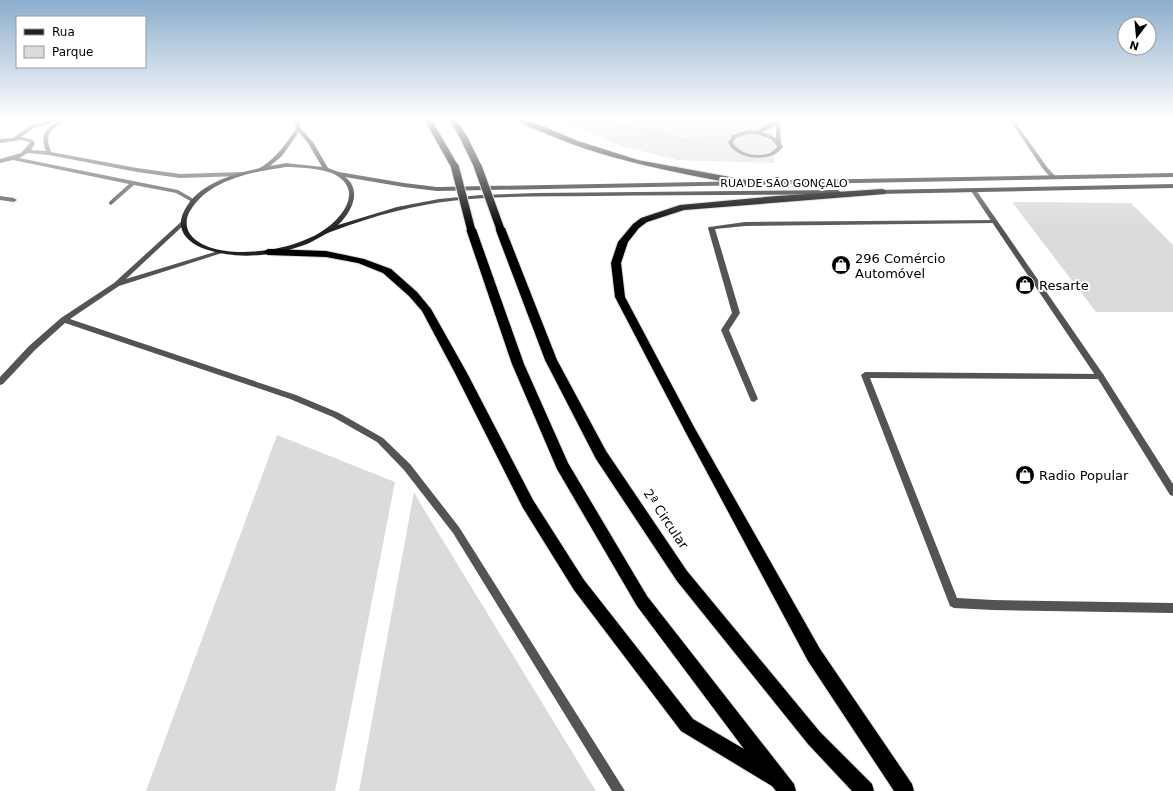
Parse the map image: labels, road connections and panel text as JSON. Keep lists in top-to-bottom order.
{
  "streets": {
    "highway": ["2ª Circular"],
    "main road": ["RUA DE SÃO GONÇALO"]
  },
  "places": {
    "shop": ["296 Comércio Automóvel", "Resarte", "Radio Popular"]
  },
  "legend": ["Rua", "Parque"],
  "north": "bottom"
}
